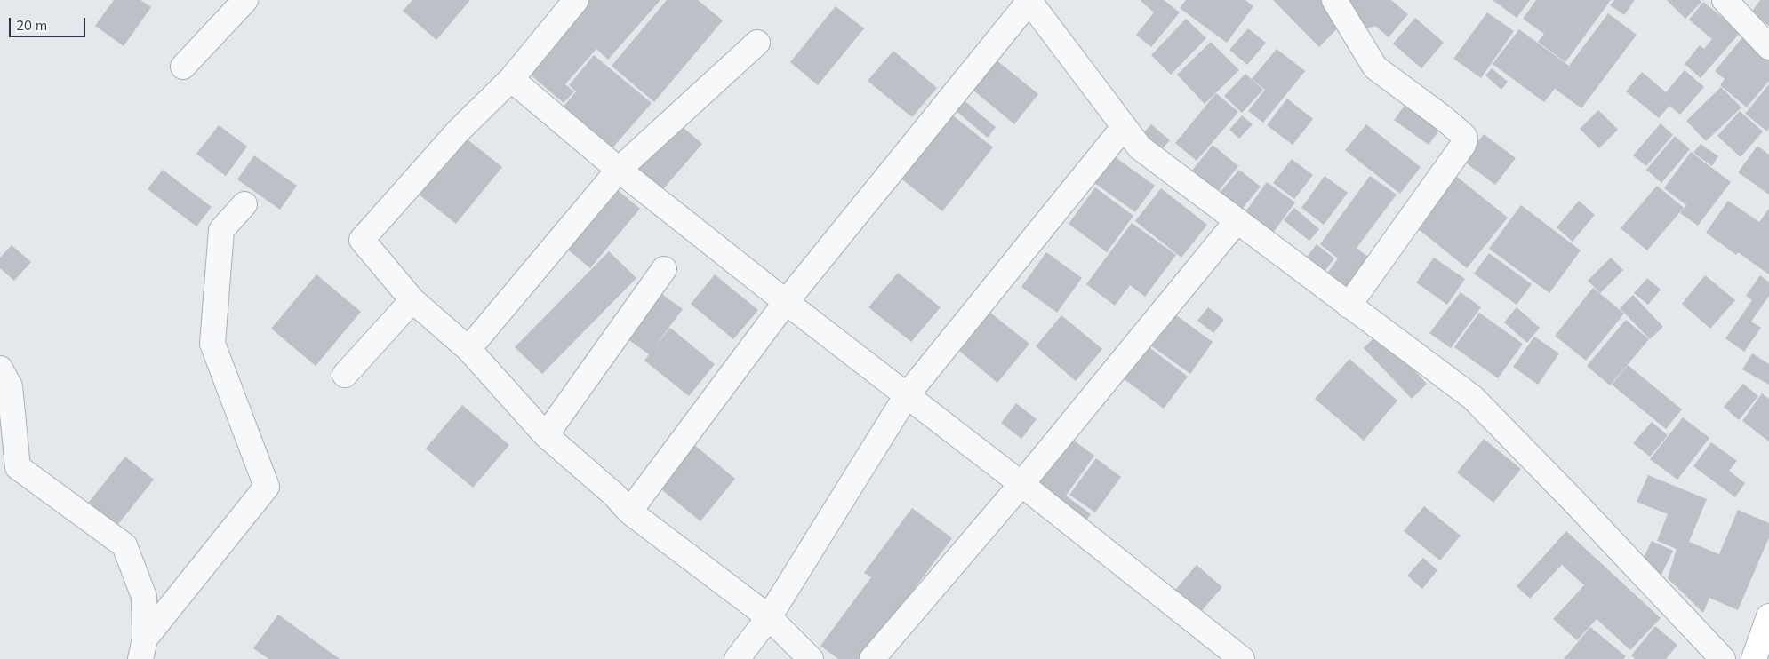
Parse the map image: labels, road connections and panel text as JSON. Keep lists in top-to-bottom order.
{
  "scale_bar": "20 m"
}
